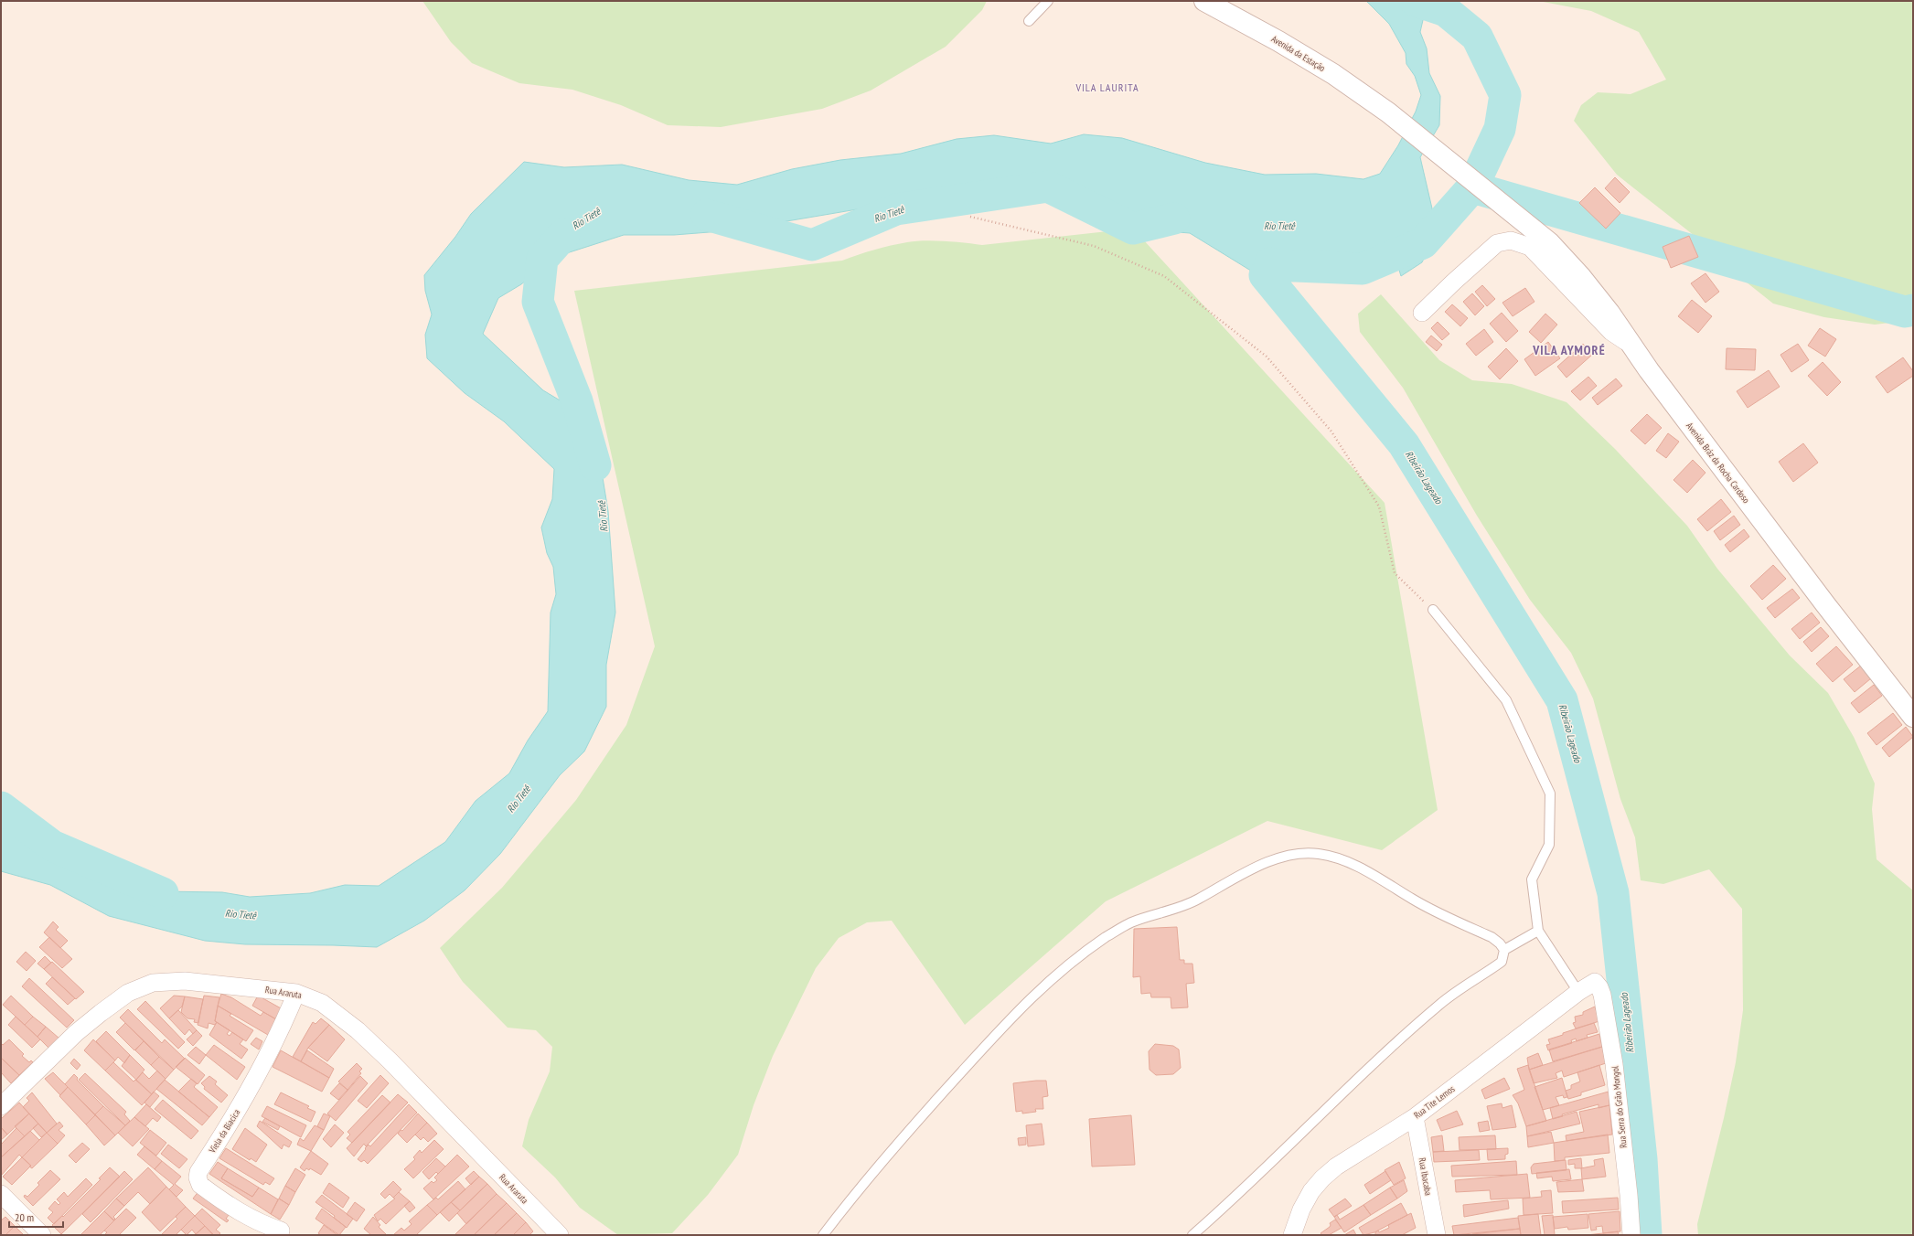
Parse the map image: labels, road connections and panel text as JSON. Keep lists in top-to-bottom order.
{
  "streets": {
    "street": [
      "Avenida da Estação",
      "Avenida Bráz da Rocha Cardoso",
      "Rua Araruta",
      "Rua Tite Lemos",
      "Rua Serra do Grão Mongol",
      "Viela da Biacica",
      "Rua Ibacaba"
    ]
  },
  "crossings": [
    ["Avenida da Estação", "Avenida Bráz da Rocha Cardoso"],
    ["Rua Araruta", "Viela da Biacica"],
    ["Rua Tite Lemos", "Rua Serra do Grão Mongol"],
    ["Rua Tite Lemos", "Rua Ibacaba"]
  ],
  "districts": ["VILA LAURITA", "VILA AYMORÉ"],
  "water": ["Rio Tietê", "Ribeirão Lageado"],
  "scale_bar": "20 m"
}
